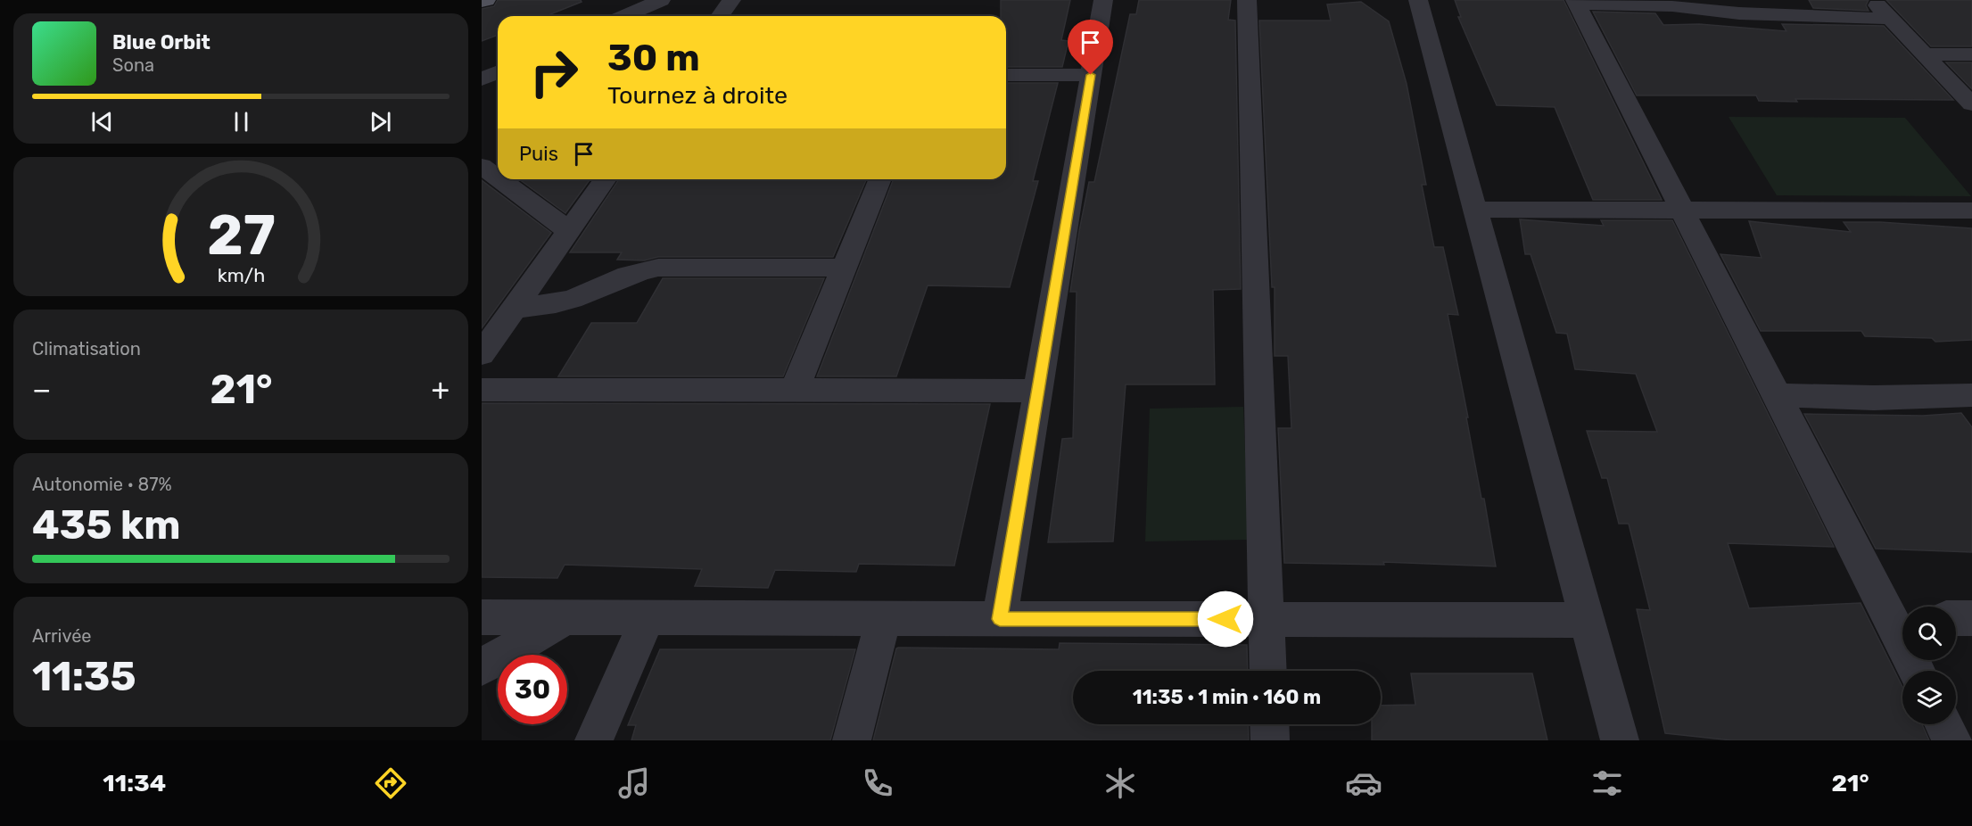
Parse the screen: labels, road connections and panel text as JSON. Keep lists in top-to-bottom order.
{
  "page": {
    "turn": ["30 m", "Tournez à droite"],
    "song": ["Blue Orbit", "Sona"],
    "then": "Puis",
    "tile": [
      "Climatisation",
      ["Autonomie · 87%", "435 km"],
      ["Arrivée", "11:35"]
    ],
    "heat": ["−", "21°", "+"],
    "limit": "30",
    "trip": "11:35 · 1 min · 160 m",
    "tabs": ["11:34", "21°"],
    "gauge": ["27", "km/h"]
  }
}
